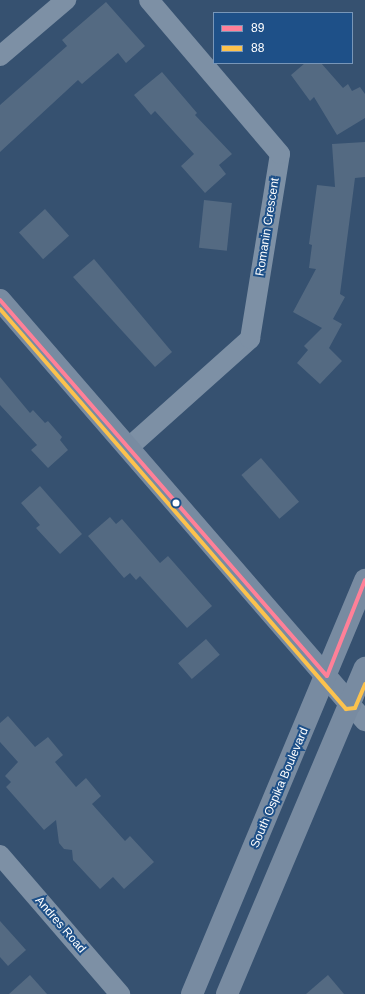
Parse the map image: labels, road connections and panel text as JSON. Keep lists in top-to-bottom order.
{
  "streets": {
    "main road": ["South Ospika Boulevard"],
    "street": ["Romanin Crescent", "Andres Road"]
  },
  "lines": ["transit line 89", "transit line 88"],
  "legend": ["89", "88"]
}
